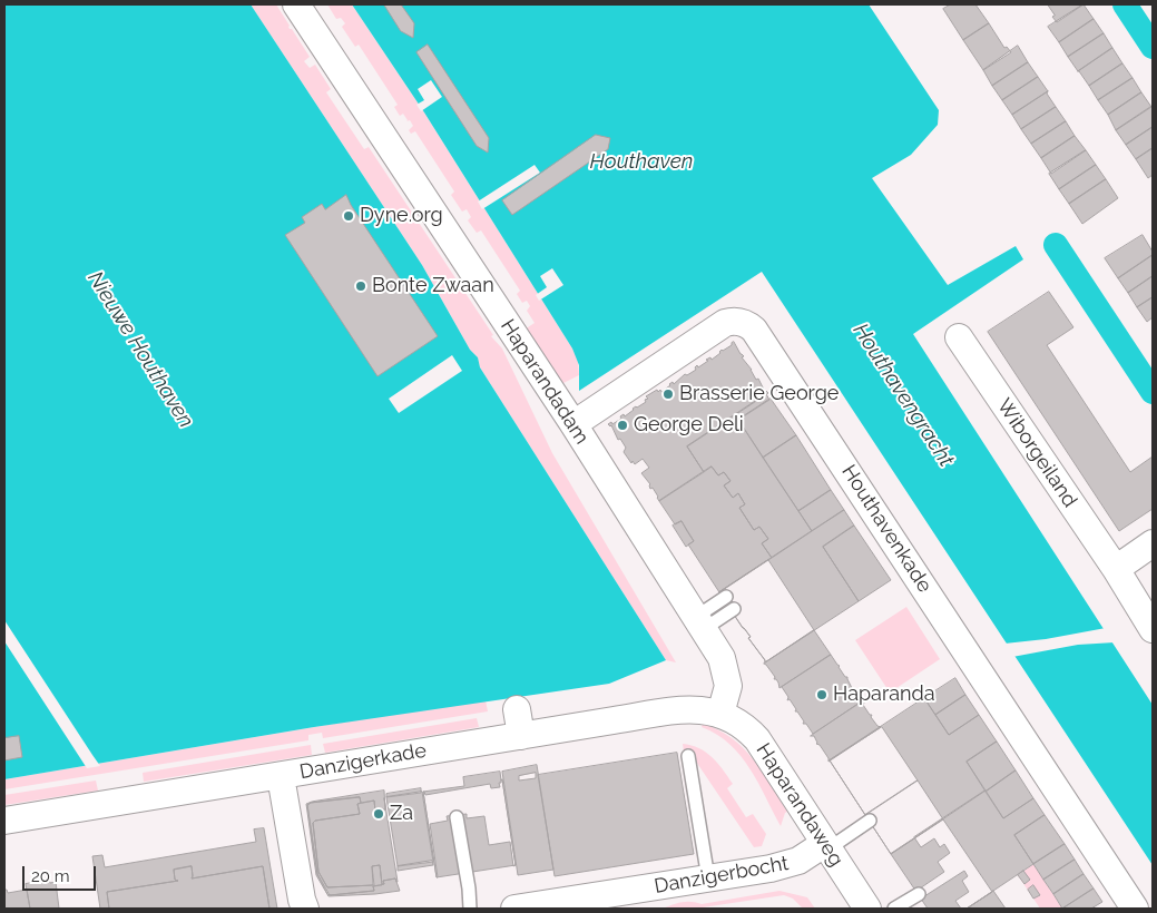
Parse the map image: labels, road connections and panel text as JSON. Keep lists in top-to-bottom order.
{
  "streets": {
    "street": [
      "Haparandadam",
      "Wiborgeiland",
      "Houthavenkade",
      "Danzigerkade",
      "Haparandaweg",
      "Danzigerbocht"
    ]
  },
  "crossings": [
    ["Haparandadam", "Houthavenkade"],
    ["Haparandadam", "Danzigerkade"],
    ["Haparandadam", "Haparandaweg"],
    ["Danzigerkade", "Haparandaweg"],
    ["Haparandaweg", "Danzigerbocht"]
  ],
  "water": ["Houthaven", "Nieuwe Houthaven", "Houthavengracht"],
  "places": [
    "Dyne.org",
    "Bonte Zwaan",
    "Brasserie George",
    "George Deli",
    "Haparanda",
    "Za"
  ],
  "scale_bar": "20 m"
}
